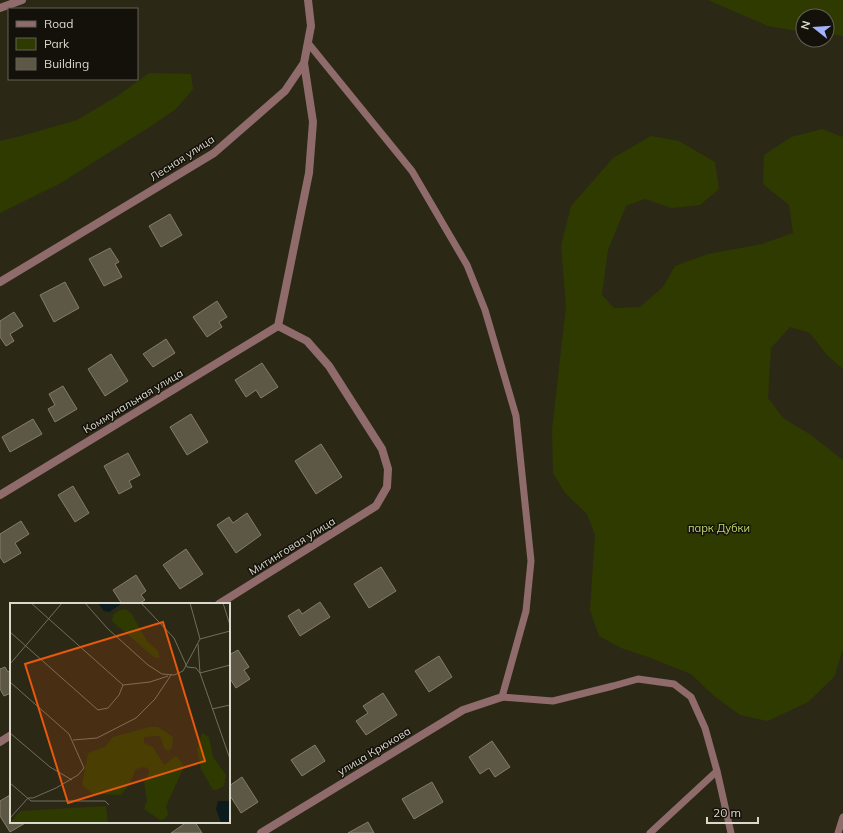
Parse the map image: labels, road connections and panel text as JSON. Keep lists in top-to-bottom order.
{
  "streets": {
    "street": [
      "Лесная улица",
      "Коммунальная улица",
      "Митинговая улица",
      "улица Крюкова"
    ]
  },
  "crossings": [
    ["Коммунальная улица", "Митинговая улица"]
  ],
  "parks": ["парк Дубки"],
  "legend": ["Road", "Park", "Building"],
  "scale_bar": "20 m",
  "north": "left"
}
